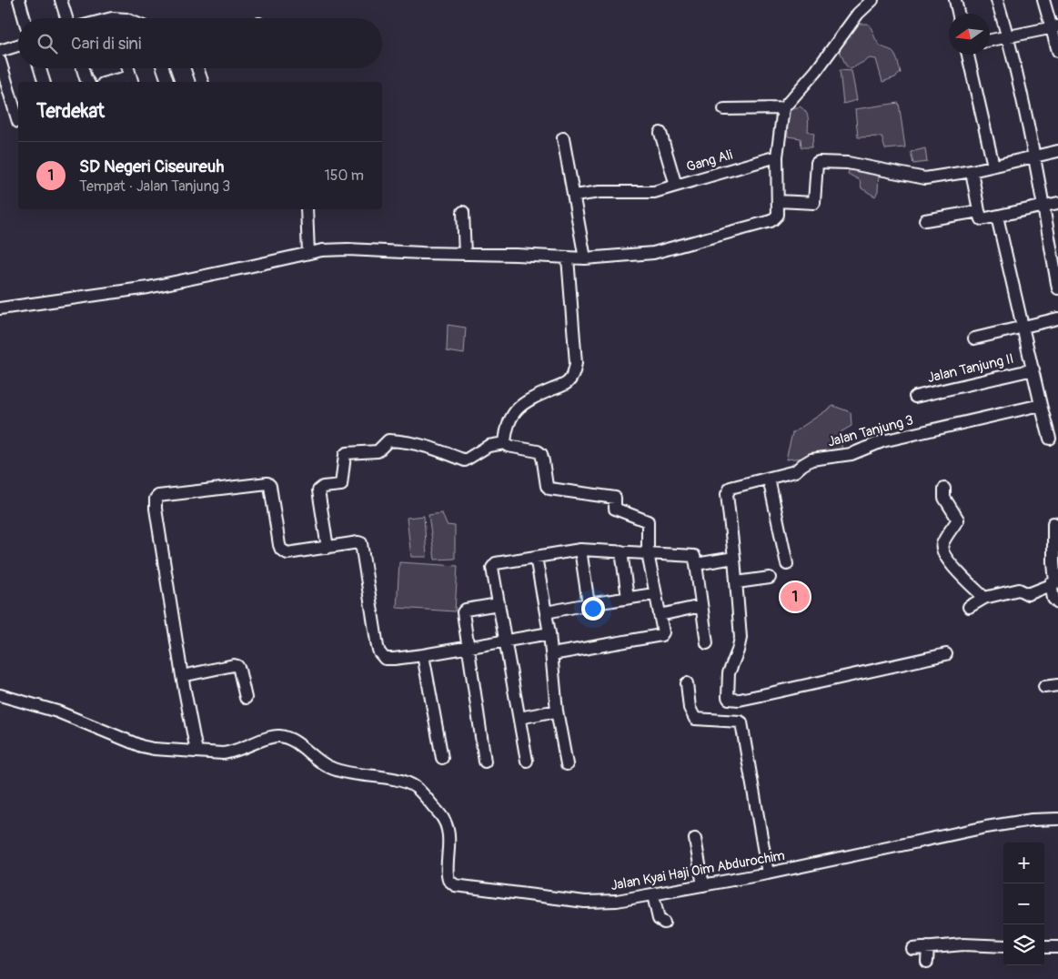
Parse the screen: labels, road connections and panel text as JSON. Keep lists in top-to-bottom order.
{
  "streets": {
    "street": [
      "Gang Ali",
      "Jalan Tanjung II",
      "Jalan Tanjung 3",
      "Jalan Kyai Haji Oim Abdurochim"
    ]
  },
  "north": "left",
  "page": {
    "search": "Cari di sini",
    "heading": "Terdekat",
    "list": [
      {
        "mark": "1",
        "name": "SD Negeri Ciseureuh",
        "note": "Tempat · Jalan Tanjung 3",
        "value": "150 m"
      }
    ],
    "pins": "1",
    "map_buttons": ["+", "−"]
  }
}
